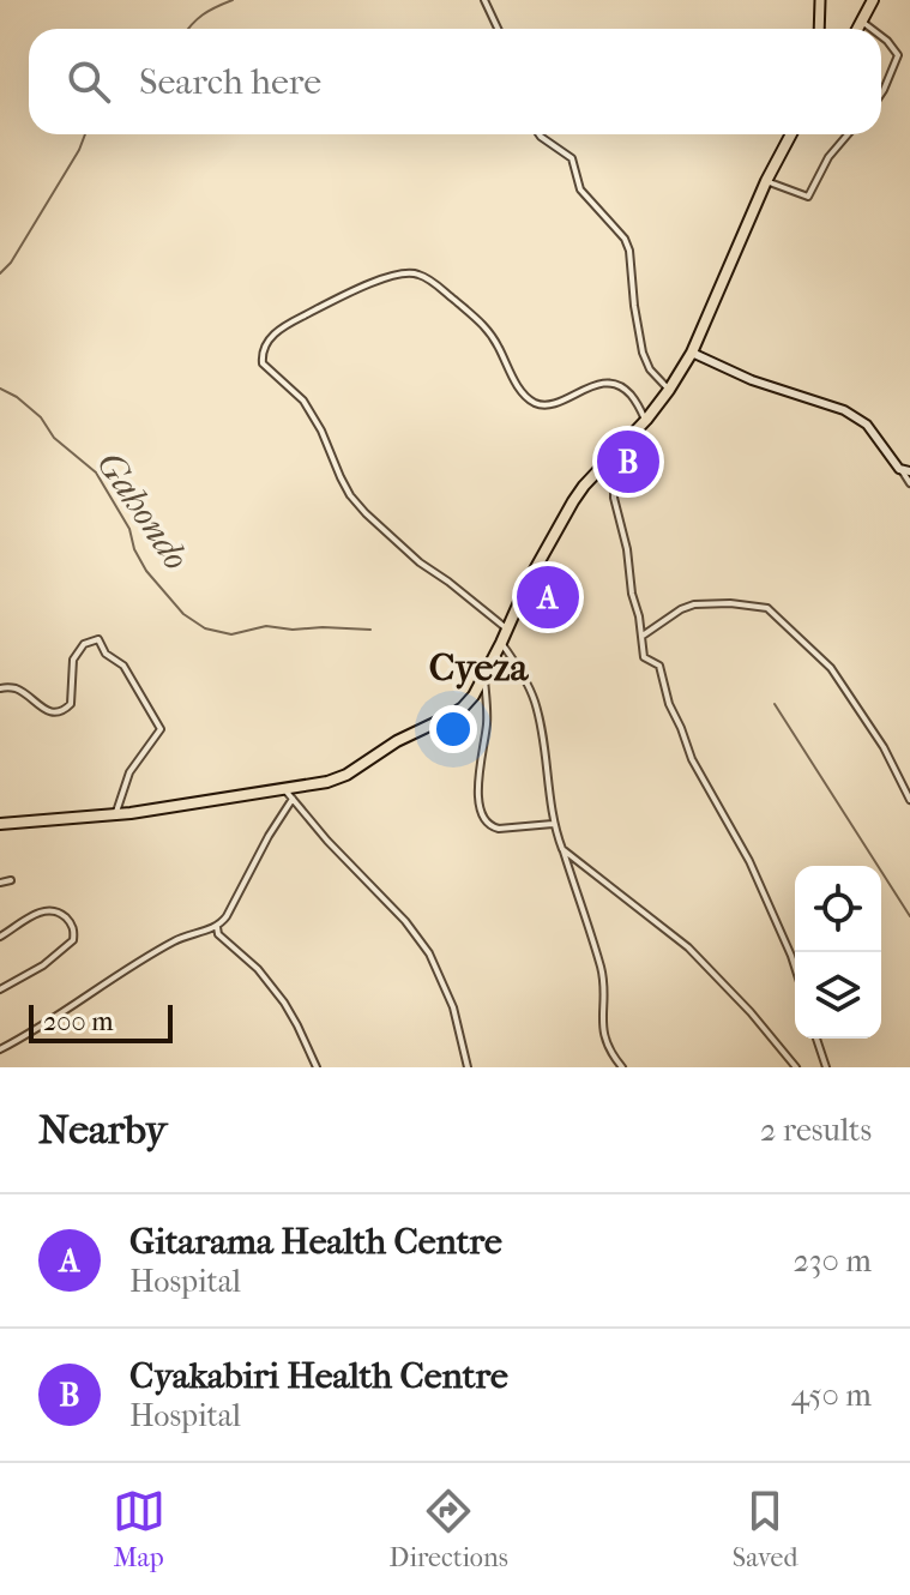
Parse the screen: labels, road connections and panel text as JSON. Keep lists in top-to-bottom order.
{
  "districts": ["Cyeza"],
  "water": ["Gahondo"],
  "scale_bar": "200 m",
  "page": {
    "search": "Search here",
    "pins": ["B", "A"],
    "scale": "200 m",
    "heading": ["Nearby", "2 results"],
    "list": [
      {
        "mark": "A",
        "name": "Gitarama Health Centre",
        "note": "Hospital",
        "value": "230 m"
      },
      {
        "mark": "B",
        "name": "Cyakabiri Health Centre",
        "note": "Hospital",
        "value": "450 m"
      }
    ],
    "nav": ["Map", "Directions", "Saved"]
  }
}
